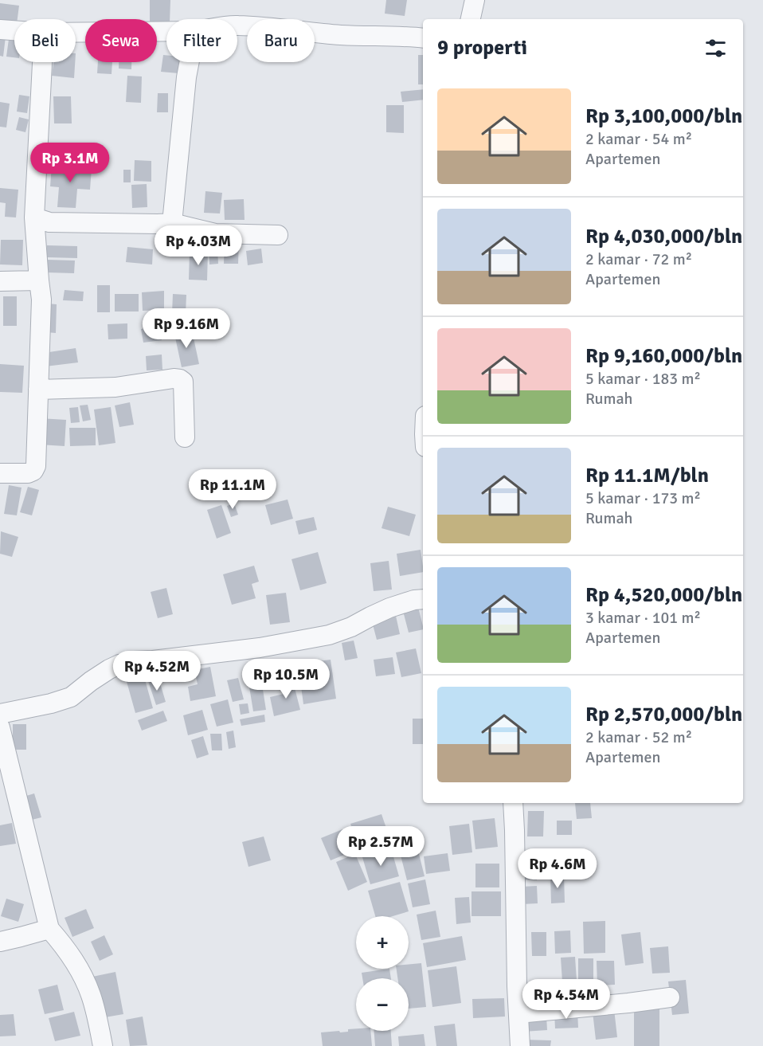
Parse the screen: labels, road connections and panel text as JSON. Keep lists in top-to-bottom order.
{
  "page": {
    "chip": [
      "Beli",
      "Sewa",
      "Filter",
      "Baru"
    ],
    "heading": "9 properti",
    "list": [
      {
        "name": "Rp 3,100,000/bln",
        "note": "2 kamar · 54 m² · Apartemen"
      },
      {
        "name": "Rp 4,030,000/bln",
        "note": "2 kamar · 72 m² · Apartemen"
      },
      {
        "name": "Rp 9,160,000/bln",
        "note": "5 kamar · 183 m² · Rumah"
      },
      {
        "name": "Rp 11.1M/bln",
        "note": "5 kamar · 173 m² · Rumah"
      },
      {
        "name": "Rp 4,520,000/bln",
        "note": "3 kamar · 101 m² · Apartemen"
      },
      {
        "name": "Rp 2,570,000/bln",
        "note": "2 kamar · 52 m² · Apartemen"
      }
    ],
    "price": [
      "Rp 3.1M",
      "Rp 4.03M",
      "Rp 9.16M",
      "Rp 11.1M",
      "Rp 4.52M",
      "Rp 10.5M",
      "Rp 2.57M",
      "Rp 4.6M",
      "Rp 4.54M"
    ],
    "map_buttons": ["+", "−"]
  }
}
